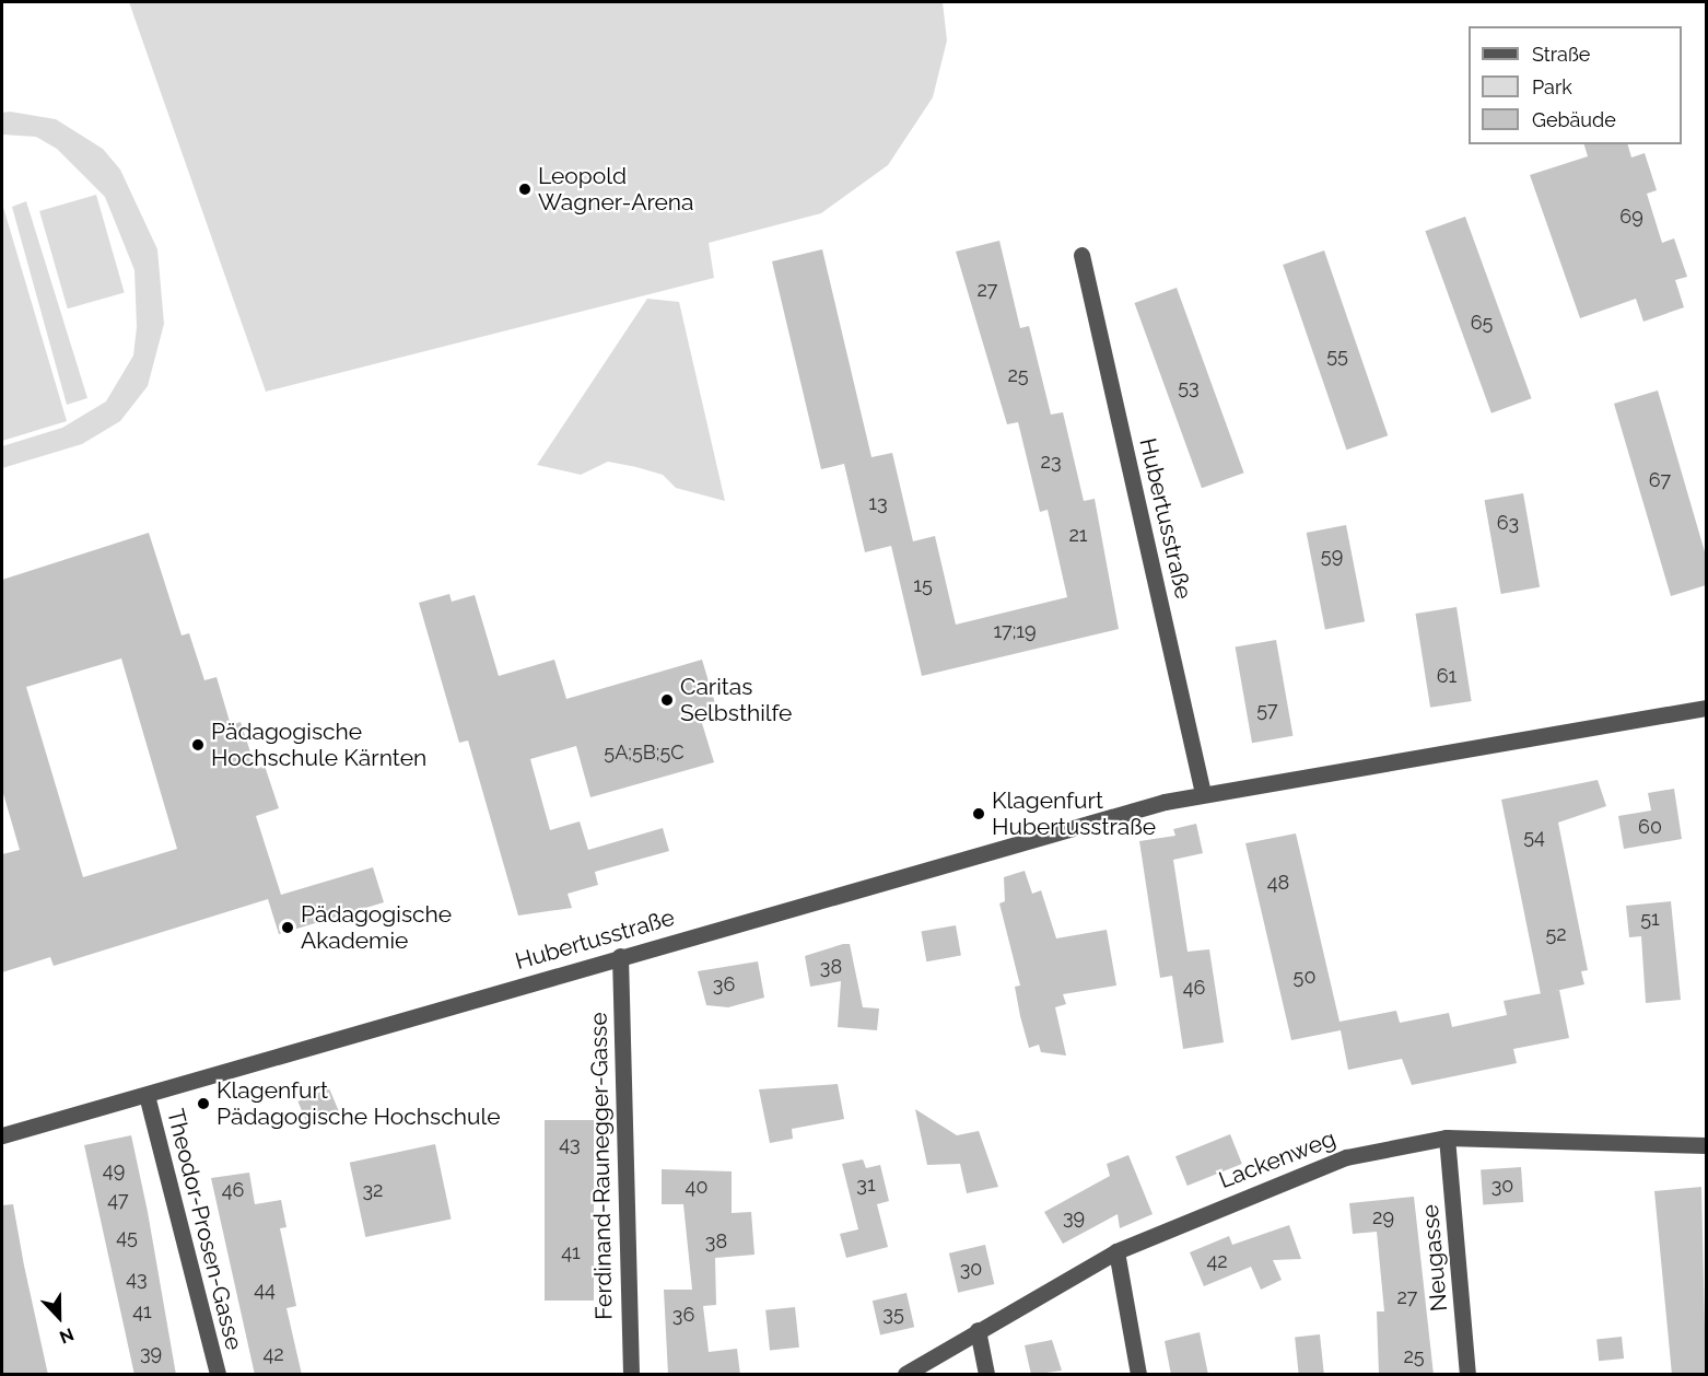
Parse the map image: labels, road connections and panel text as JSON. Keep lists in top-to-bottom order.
{
  "streets": {
    "street": [
      "Hubertusstraße",
      "Lackenweg",
      "Ferdinand-Raunegger-Gasse",
      "Theodor-Prosen-Gasse",
      "Neugasse"
    ]
  },
  "crossings": [
    ["Hubertusstraße", "Ferdinand-Raunegger-Gasse"],
    ["Hubertusstraße", "Theodor-Prosen-Gasse"],
    ["Lackenweg", "Neugasse"]
  ],
  "places": [
    "Leopold Wagner-Arena",
    "Caritas Selbsthilfe",
    "Pädagogische Hochschule Kärnten",
    "Klagenfurt Hubertusstraße",
    "Pädagogische Akademie",
    "Klagenfurt Pädagogische Hochschule"
  ],
  "house_numbers": [
    "69",
    "27",
    "65",
    "55",
    "25",
    "53",
    "23",
    "67",
    "13",
    "63",
    "21",
    "59",
    "15",
    "17;19",
    "61",
    "57",
    "5A;5B;5C",
    "60",
    "54",
    "48",
    "51",
    "52",
    "38",
    "50",
    "36",
    "46",
    "43",
    "49",
    "31",
    "30",
    "40",
    "46",
    "32",
    "47",
    "39",
    "29",
    "45",
    "38",
    "41",
    "42",
    "30",
    "43",
    "44",
    "27",
    "41",
    "35",
    "36",
    "39",
    "42",
    "25"
  ],
  "legend": ["Straße", "Park", "Gebäude"],
  "north": "bottom"
}
